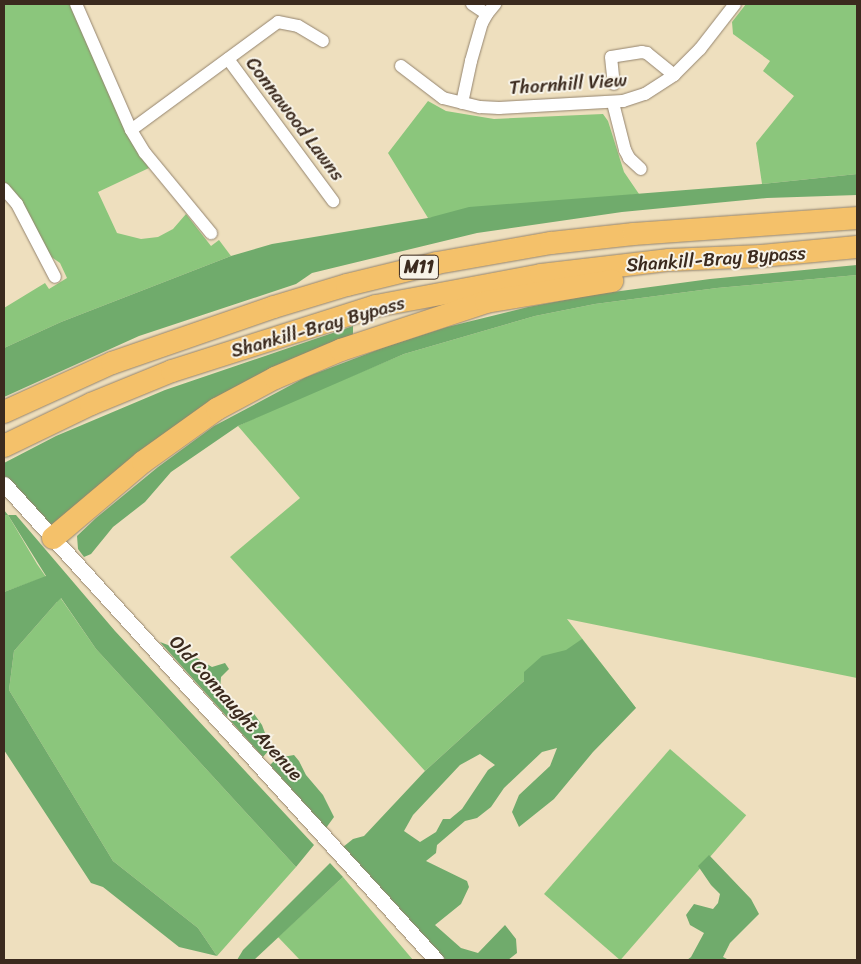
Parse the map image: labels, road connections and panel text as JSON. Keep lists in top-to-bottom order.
{
  "streets": {
    "highway": ["Shankill-Bray Bypass", "M11"],
    "street": ["Thornhill View", "Connawood Lawns", "Old Connaught Avenue"]
  }
}
